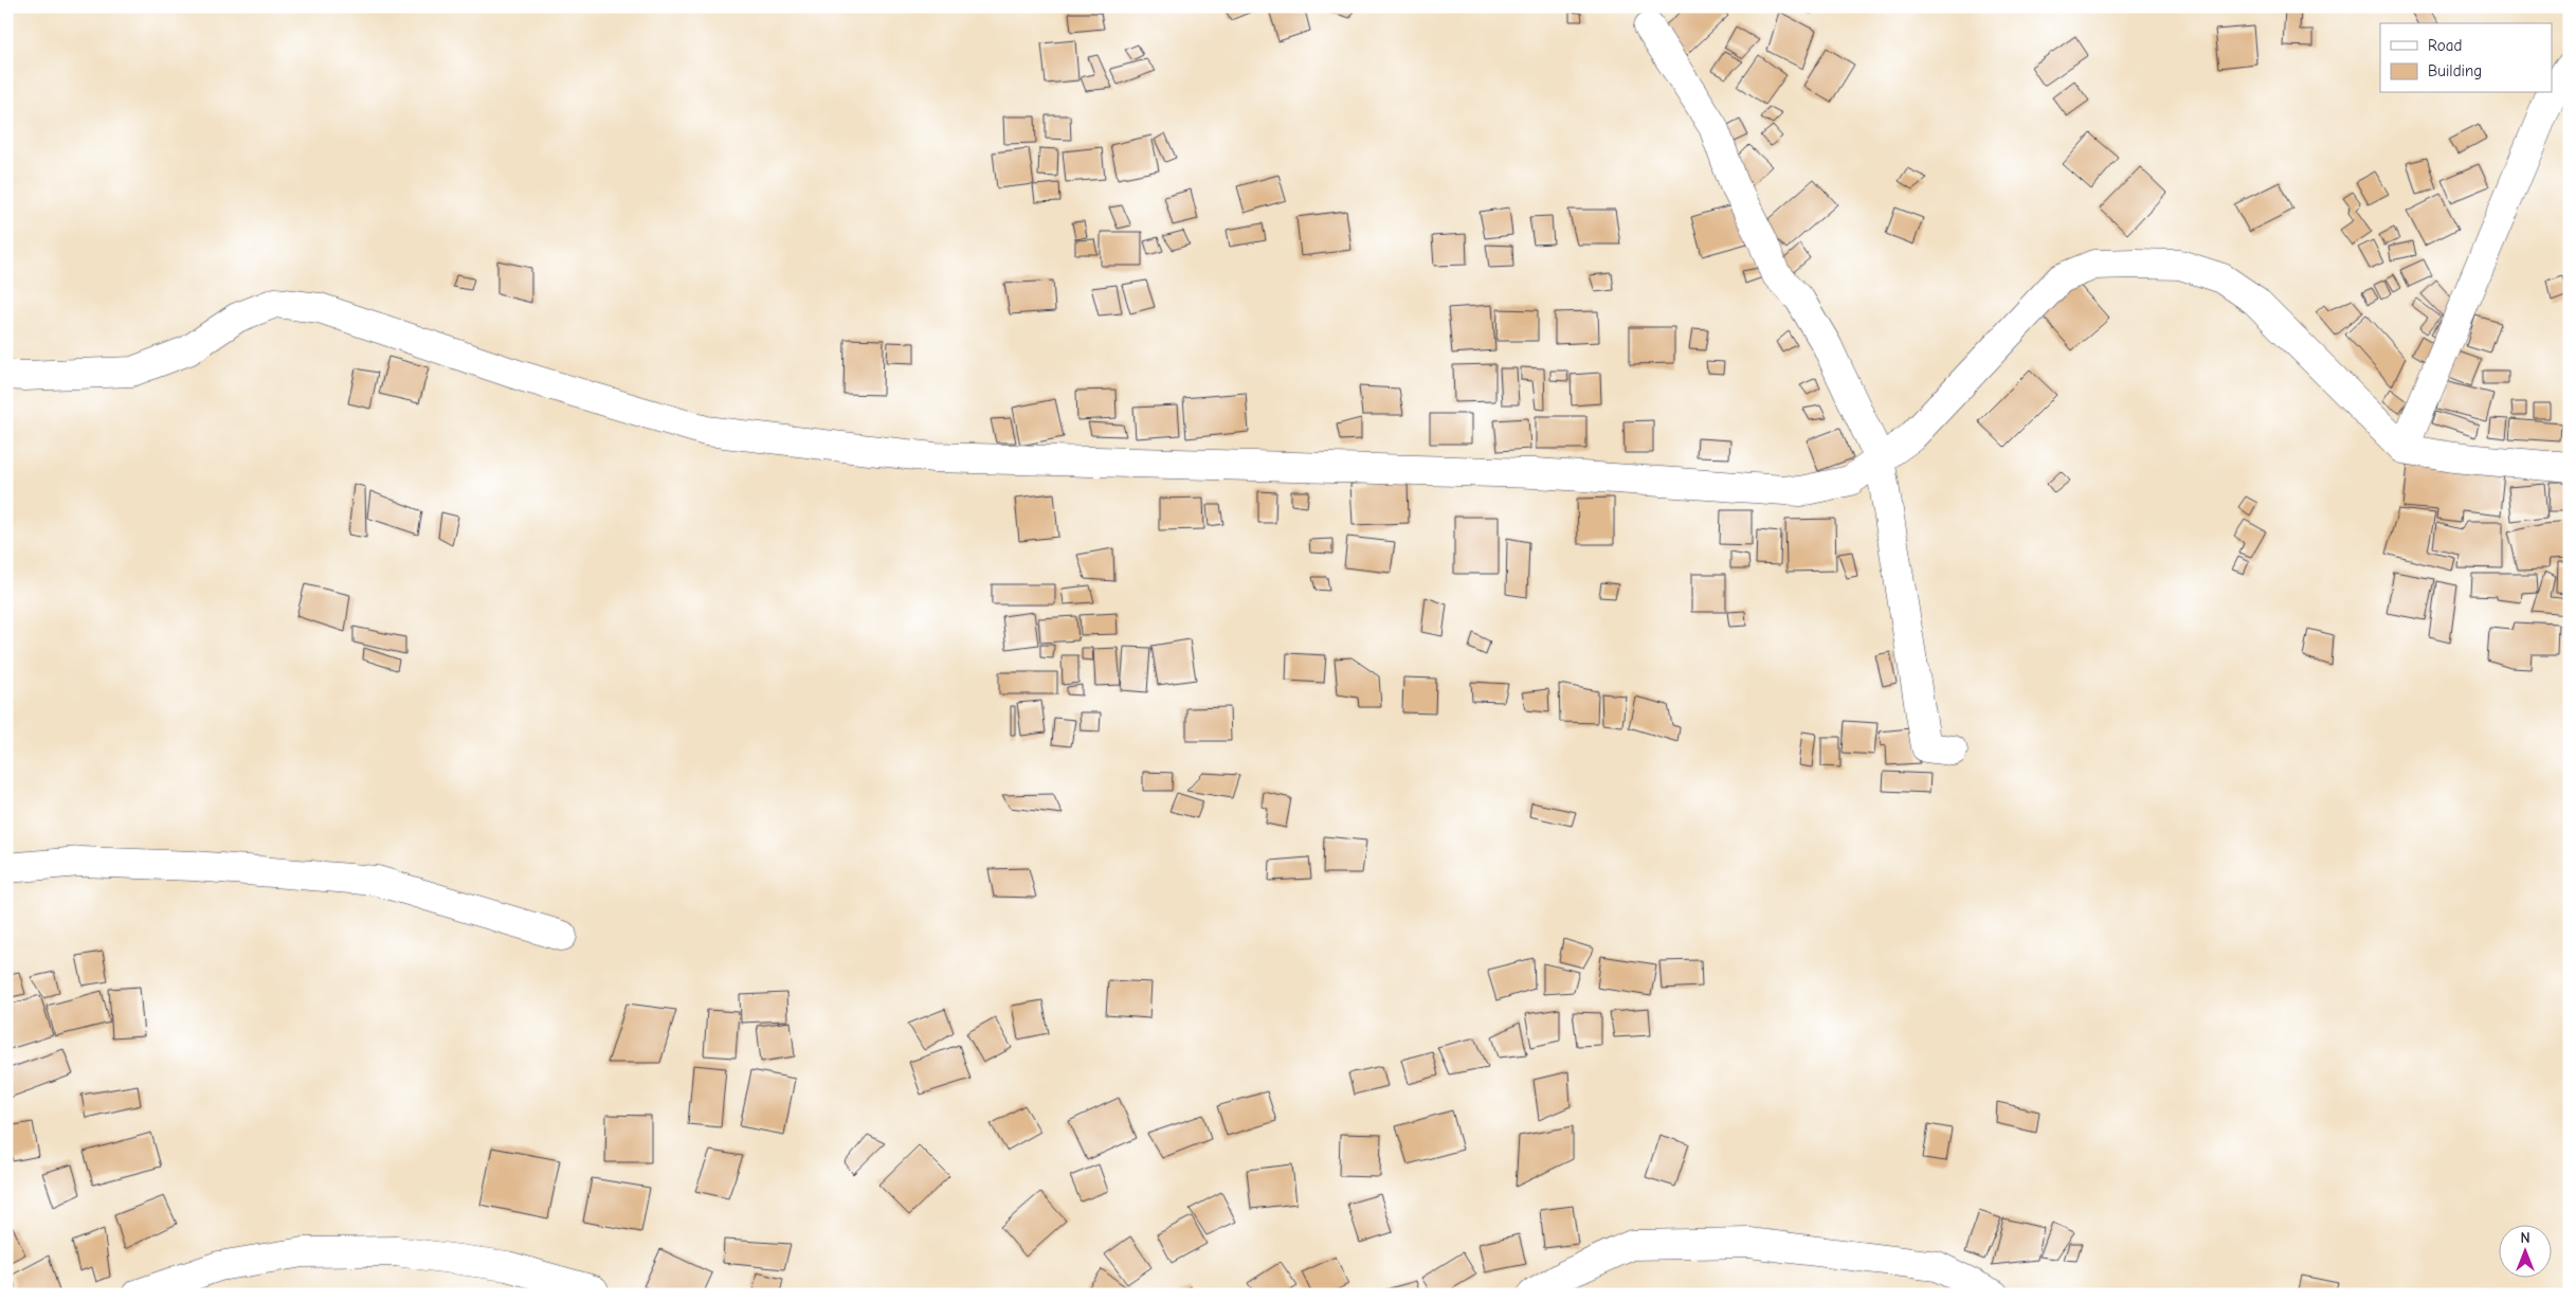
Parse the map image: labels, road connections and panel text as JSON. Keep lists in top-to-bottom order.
{
  "legend": ["Road", "Building"],
  "north": "top"
}
